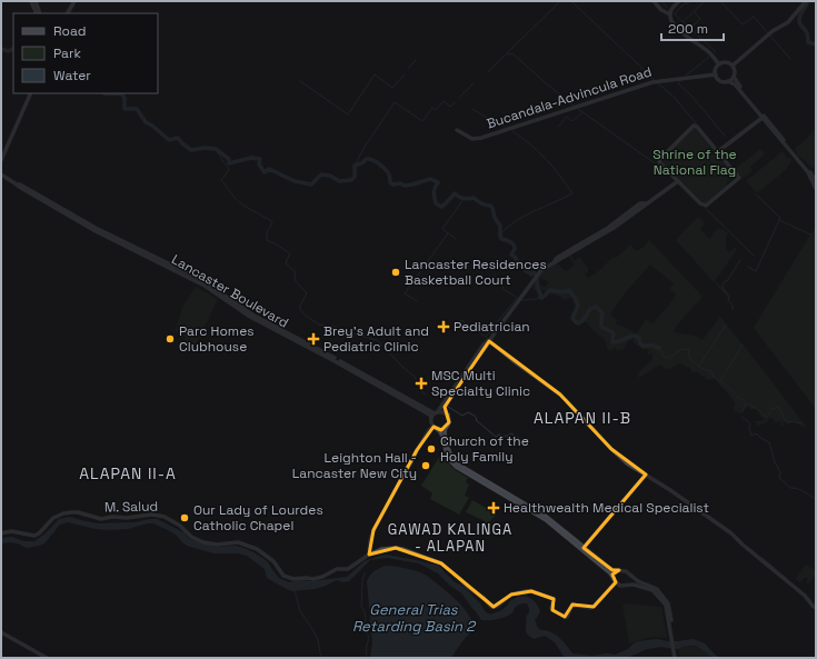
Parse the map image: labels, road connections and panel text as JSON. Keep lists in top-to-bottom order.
{
  "streets": {
    "main road": ["Bucandala-Advincula Road", "Lancaster Boulevard", "M. Salud"]
  },
  "districts": ["ALAPAN II-B", "ALAPAN II-A", "GAWAD KALINGA - ALAPAN"],
  "water": ["General Trias Retarding Basin 2"],
  "parks": ["Shrine of the National Flag"],
  "places": {
    "other": [
      "Lancaster Residences Basketball Court",
      "Parc Homes Clubhouse",
      "Church of the Holy Family",
      "Leighton Hall - Lancaster New City",
      "Our Lady of Lourdes Catholic Chapel"
    ],
    "health": [
      "Pediatrician",
      "Brey's Adult and Pediatric Clinic",
      "MSC Multi Specialty Clinic",
      "Healthwealth Medical Specialist"
    ]
  },
  "legend": ["Road", "Park", "Water"],
  "scale_bar": "200 m"
}
